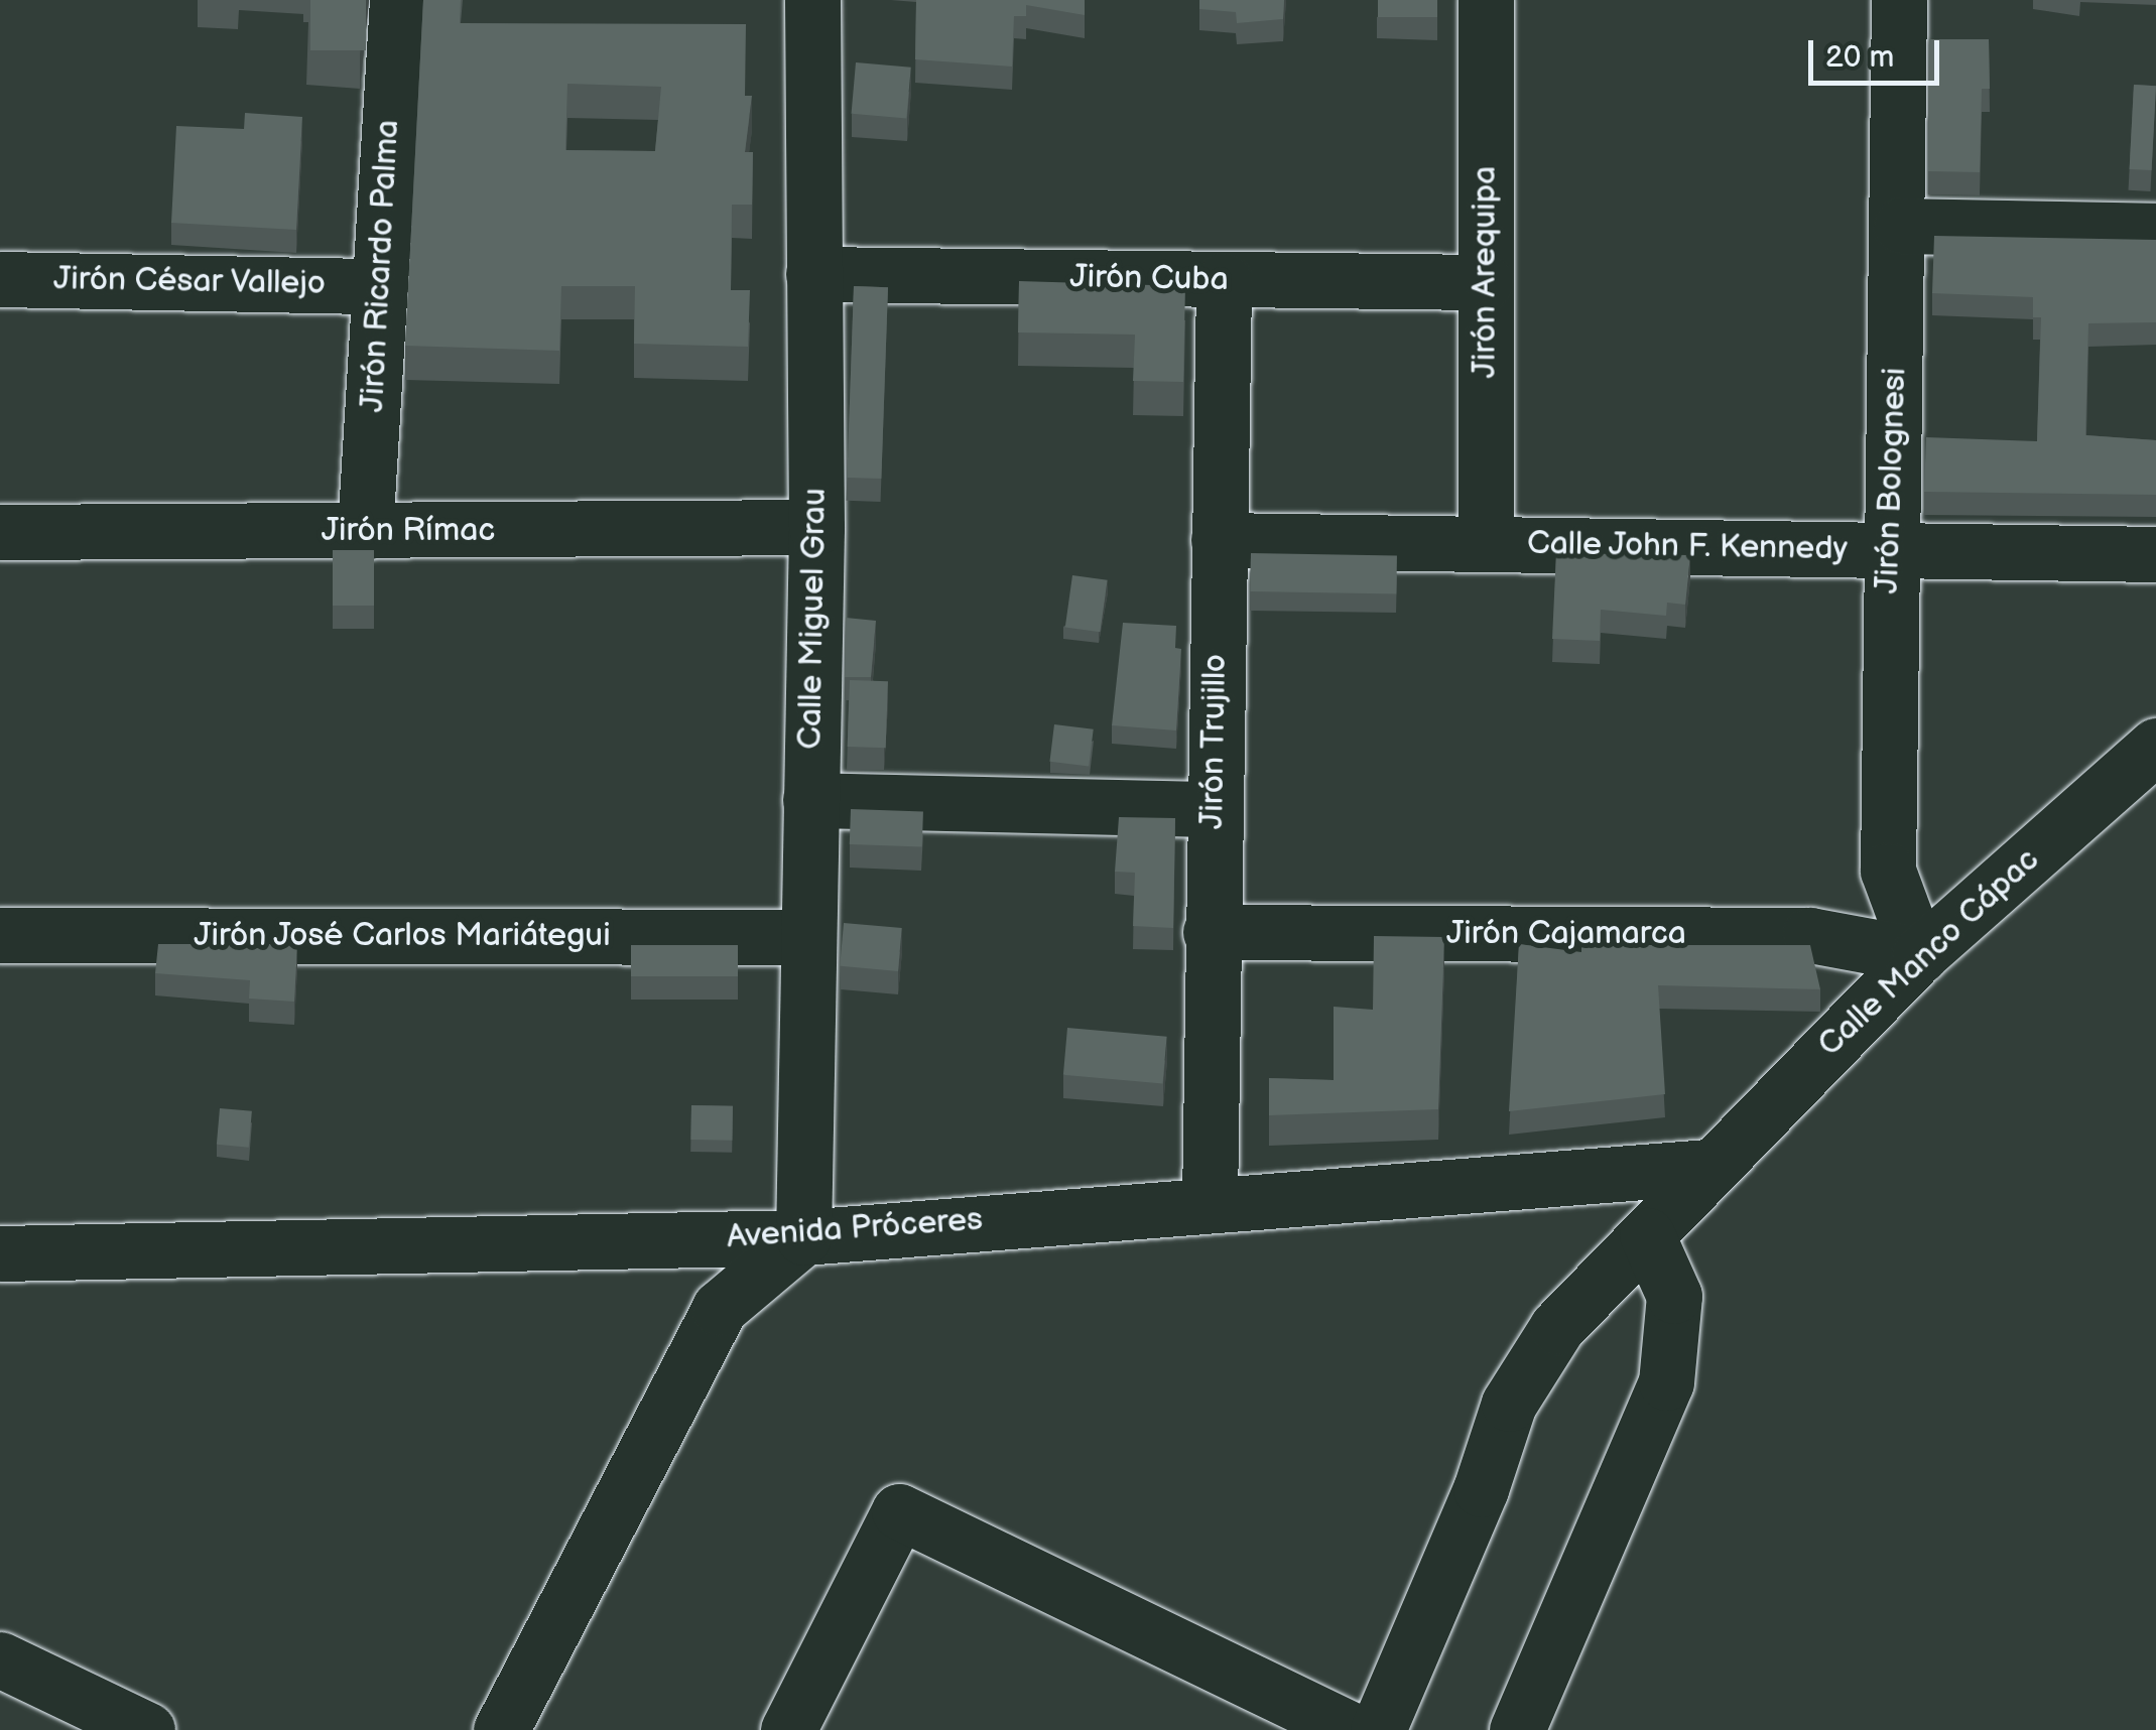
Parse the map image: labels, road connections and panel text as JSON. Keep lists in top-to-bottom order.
{
  "streets": {
    "street": [
      "Jirón Ricardo Palma",
      "Jirón Arequipa",
      "Jirón Cuba",
      "Jirón César Vallejo",
      "Jirón Bolognesi",
      "Jirón Rímac",
      "Calle John F. Kennedy",
      "Calle Miguel Grau",
      "Jirón Trujillo",
      "Jirón Cajamarca",
      "Jirón José Carlos Mariátegui",
      "Calle Manco Cápac",
      "Avenida Próceres"
    ]
  },
  "crossings": [
    ["Jirón Ricardo Palma", "Jirón César Vallejo"],
    ["Jirón Ricardo Palma", "Jirón Rímac"],
    ["Jirón Arequipa", "Jirón Cuba"],
    ["Jirón Arequipa", "Calle John F. Kennedy"],
    ["Jirón Cuba", "Calle Miguel Grau"],
    ["Jirón Cuba", "Jirón Trujillo"],
    ["Jirón Bolognesi", "Calle John F. Kennedy"],
    ["Jirón Bolognesi", "Jirón Cajamarca"],
    ["Jirón Bolognesi", "Calle Manco Cápac"],
    ["Jirón Rímac", "Calle Miguel Grau"],
    ["Calle John F. Kennedy", "Jirón Trujillo"],
    ["Calle Miguel Grau", "Jirón José Carlos Mariátegui"],
    ["Calle Miguel Grau", "Avenida Próceres"],
    ["Jirón Trujillo", "Jirón Cajamarca"],
    ["Jirón Trujillo", "Avenida Próceres"],
    ["Jirón Cajamarca", "Calle Manco Cápac"],
    ["Calle Manco Cápac", "Avenida Próceres"]
  ],
  "scale_bar": "20 m"
}
